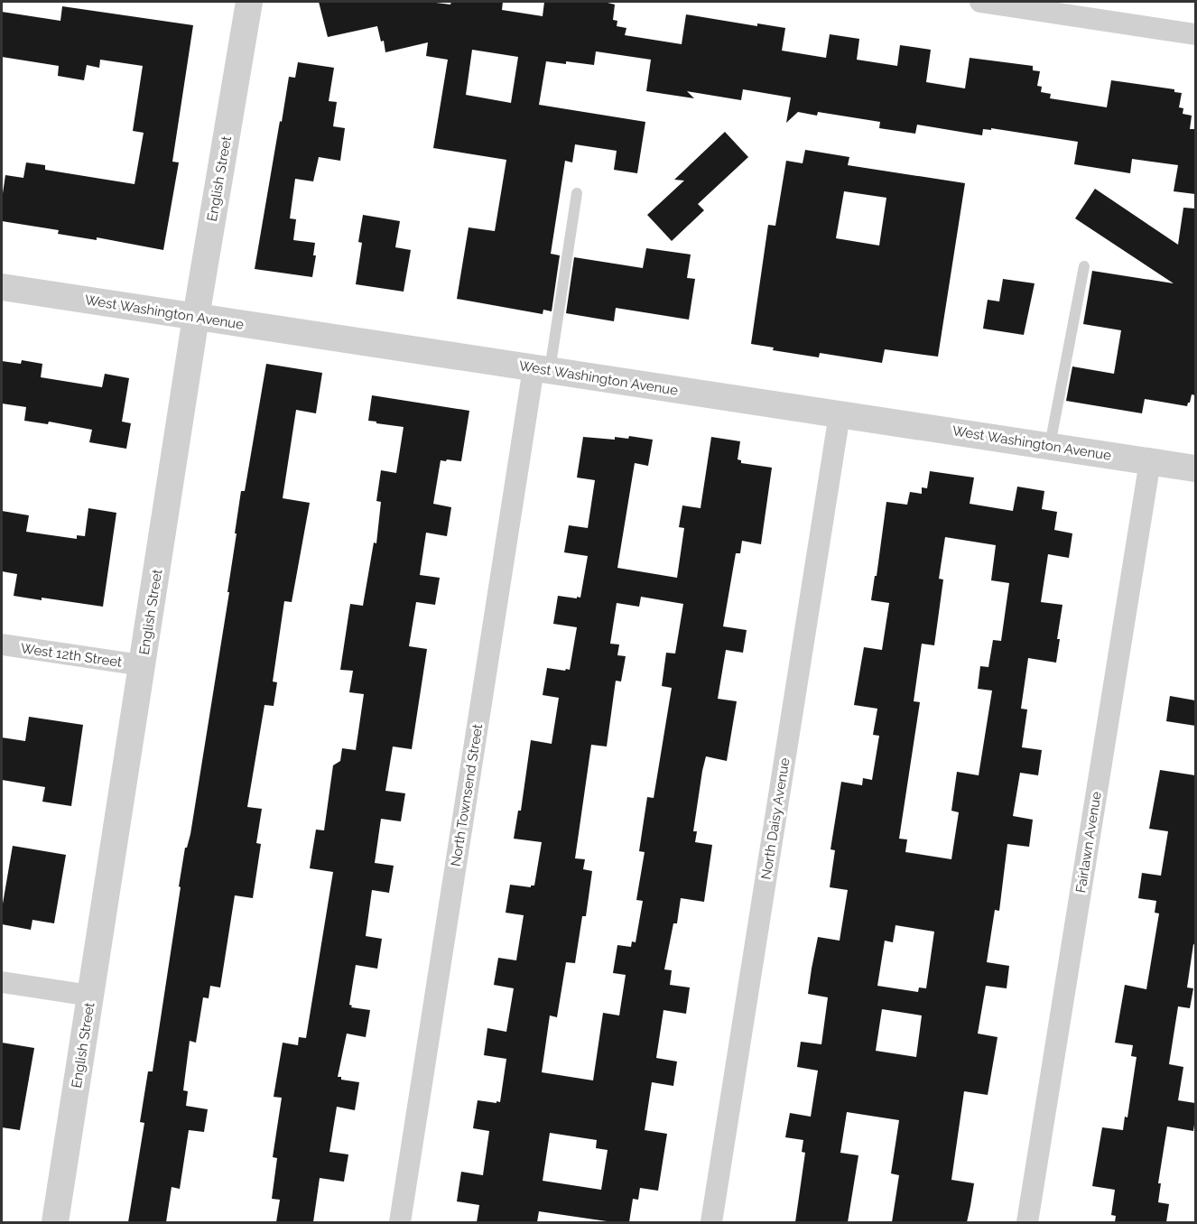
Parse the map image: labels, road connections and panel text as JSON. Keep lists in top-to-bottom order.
{
  "streets": {
    "street": [
      "English Street",
      "West Washington Avenue",
      "West 12th Street",
      "North Townsend Street",
      "North Daisy Avenue",
      "Fairlawn Avenue"
    ]
  },
  "crossings": [
    ["English Street", "West Washington Avenue"],
    ["English Street", "West 12th Street"],
    ["West Washington Avenue", "North Townsend Street"],
    ["West Washington Avenue", "North Daisy Avenue"],
    ["West Washington Avenue", "Fairlawn Avenue"]
  ]
}
